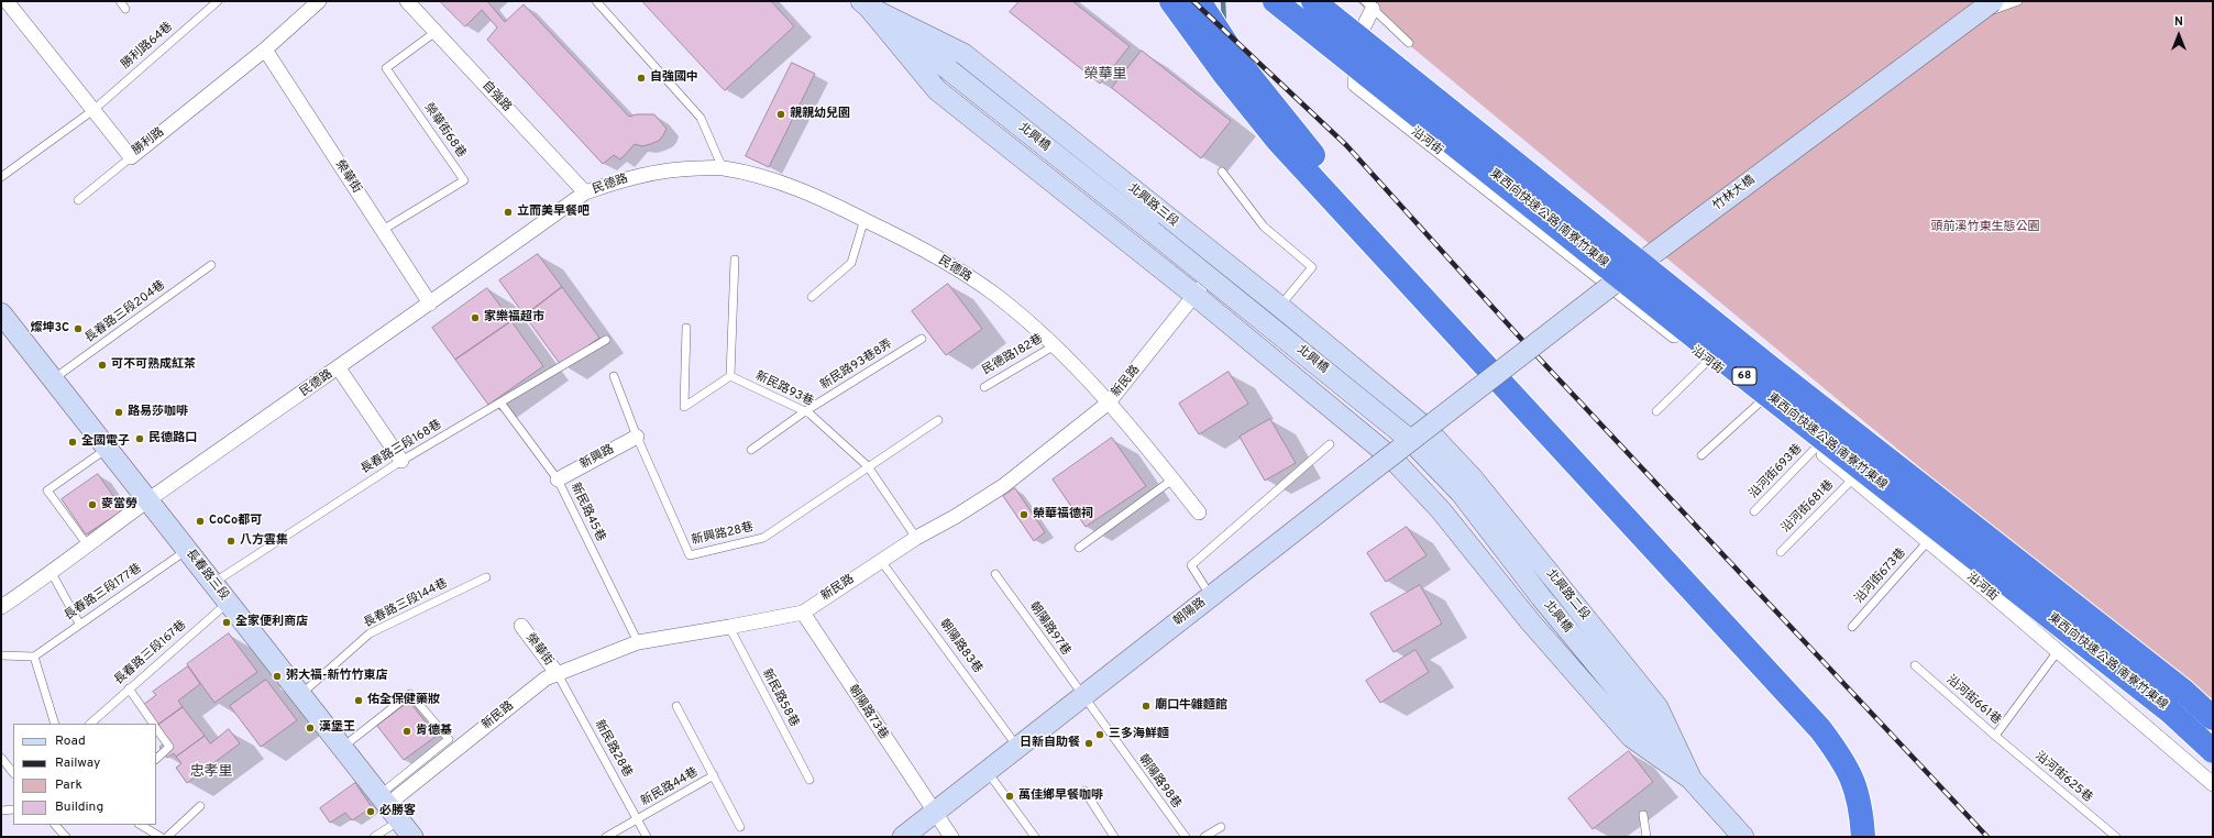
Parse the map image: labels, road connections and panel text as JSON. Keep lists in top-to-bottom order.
{
  "streets": {
    "highway": ["東西向快速公路 南寮竹東線", "68"],
    "street": [
      "自強路",
      "北興橋",
      "勝利路",
      "沿河街",
      "榮華街",
      "民德路",
      "竹林大橋",
      "北興路三段",
      "新民路",
      "新興路",
      "長春路三段",
      "北興路二段",
      "朝陽路",
      "朝陽路73巷"
    ],
    "lane": [
      "勝利路64巷",
      "榮華街68巷",
      "長春路三段204巷",
      "民德路182巷",
      "新民路93巷8弄",
      "新民路93巷",
      "長春路三段168巷",
      "沿河街693巷",
      "沿河街681巷",
      "新民路45巷",
      "新興路28巷",
      "沿河街673巷",
      "長春路三段177巷",
      "長春路三段144巷",
      "朝陽路97巷",
      "朝陽路83巷",
      "長春路三段167巷",
      "新民路58巷",
      "沿河街661巷",
      "新民路28巷",
      "沿河街625巷",
      "朝陽路98巷",
      "新民路44巷"
    ]
  },
  "crossings": [
    ["勝利路64巷", "勝利路"],
    ["自強路", "榮華街68巷"],
    ["自強路", "民德路"],
    ["榮華街68巷", "榮華街"],
    ["北興橋", "北興路三段"],
    ["北興橋", "北興路二段"],
    ["北興橋", "朝陽路"],
    ["勝利路", "榮華街"],
    ["沿河街", "沿河街693巷"],
    ["沿河街", "沿河街681巷"],
    ["沿河街", "沿河街673巷"],
    ["沿河街", "沿河街661巷"],
    ["榮華街", "民德路"],
    ["榮華街", "新民路"],
    ["榮華街", "新民路28巷"],
    ["民德路", "民德路182巷"],
    ["民德路", "新民路"],
    ["民德路", "長春路三段"],
    ["竹林大橋", "朝陽路"],
    ["北興路三段", "新民路"],
    ["北興路三段", "北興路二段"],
    ["北興路三段", "朝陽路"],
    ["長春路三段204巷", "長春路三段"],
    ["新民路93巷8弄", "新民路93巷"],
    ["新民路", "新民路93巷"],
    ["新民路", "新民路45巷"],
    ["新民路", "長春路三段"],
    ["新民路", "北興路二段"],
    ["新民路", "朝陽路83巷"],
    ["新民路", "新民路58巷"],
    ["新民路", "朝陽路73巷"],
    ["新民路", "新民路28巷"],
    ["新民路93巷", "新興路28巷"],
    ["長春路三段168巷", "新民路45巷"],
    ["長春路三段168巷", "長春路三段"],
    ["新興路", "新民路45巷"],
    ["新興路", "新興路28巷"],
    ["長春路三段", "長春路三段177巷"],
    ["長春路三段", "長春路三段144巷"],
    ["長春路三段", "長春路三段167巷"],
    ["北興路二段", "朝陽路"],
    ["朝陽路", "朝陽路97巷"],
    ["朝陽路", "朝陽路83巷"],
    ["朝陽路", "朝陽路73巷"],
    ["朝陽路", "朝陽路98巷"],
    ["朝陽路97巷", "朝陽路98巷"],
    ["沿河街661巷", "沿河街625巷"],
    ["新民路28巷", "新民路44巷"]
  ],
  "districts": ["榮華里", "忠孝里"],
  "parks": ["頭前溪竹東生態公園"],
  "places": [
    "自強國中",
    "親親幼兒園",
    "立而美早餐吧",
    "家樂福超市",
    "燦坤3C",
    "可不可熟成紅茶",
    "路易莎咖啡",
    "民德路口",
    "全國電子",
    "麥當勞",
    "榮華福德祠",
    "CoCo都可",
    "八方雲集",
    "全家便利商店",
    "粥大福-新竹竹東店",
    "佑全保健藥妝",
    "廟口牛雜麵館",
    "漢堡王",
    "肯德基",
    "三多海鮮麵",
    "日新自助餐",
    "萬佳鄉早餐咖啡",
    "必勝客"
  ],
  "legend": [
    "Road",
    "Railway",
    "Park",
    "Building"
  ],
  "north": "top"
}
